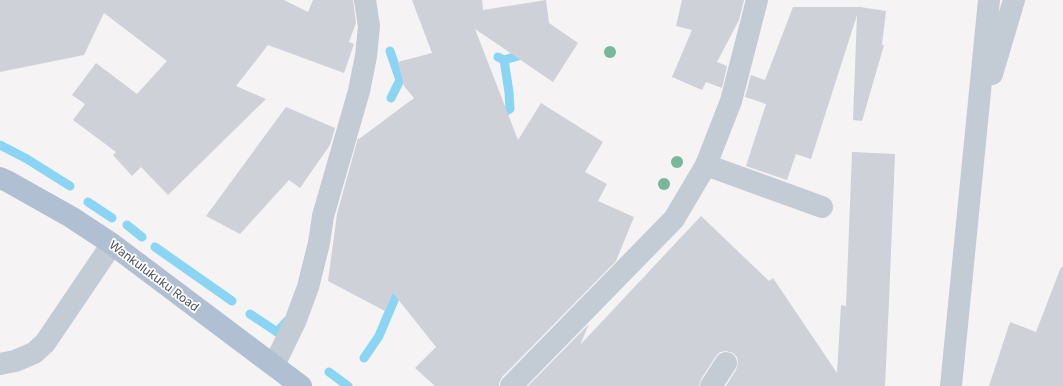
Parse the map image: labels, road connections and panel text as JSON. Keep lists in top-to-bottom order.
{
  "streets": {
    "main road": ["Wankulukuku Road"]
  }
}
